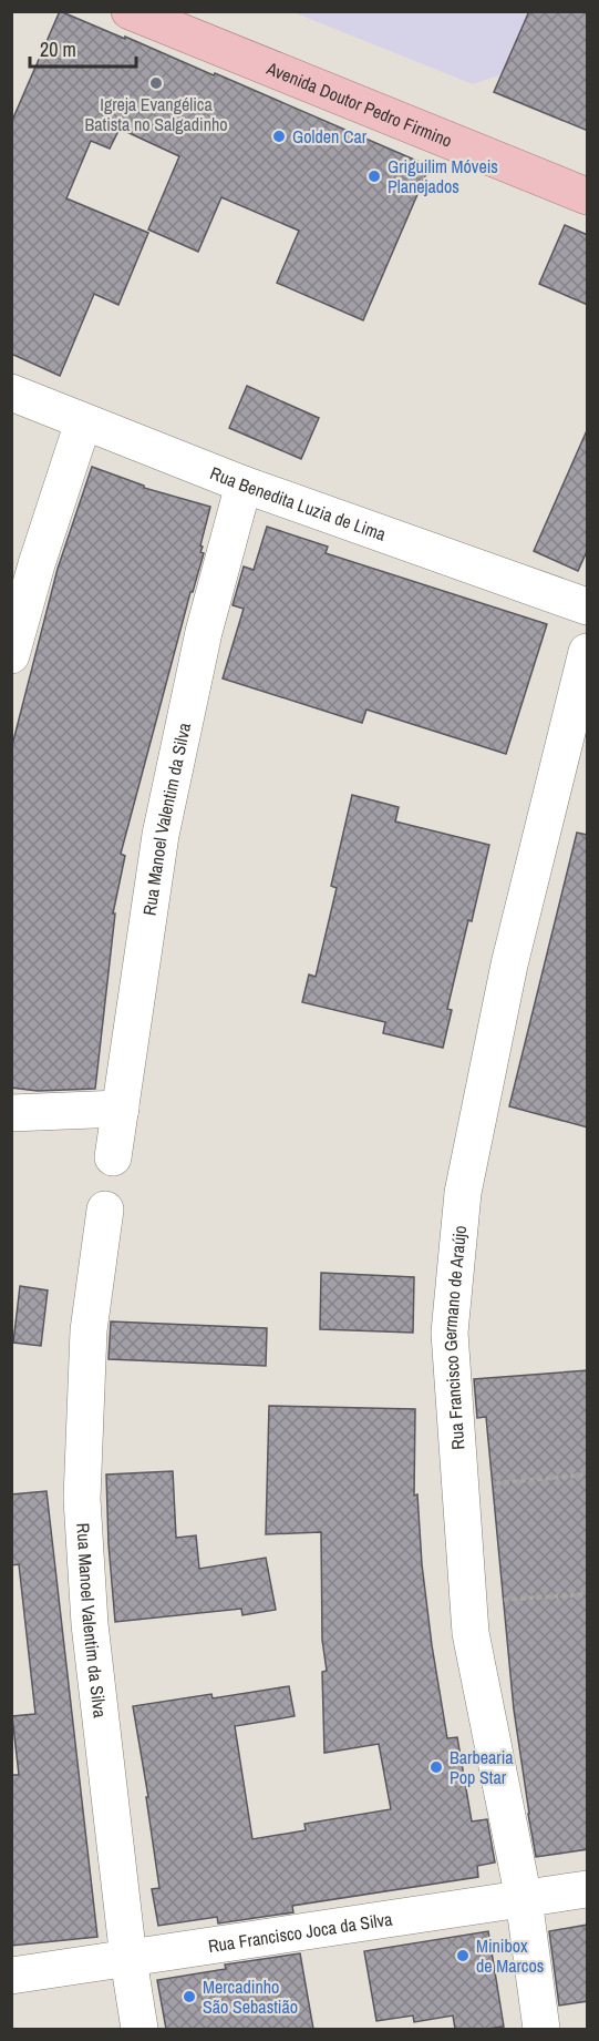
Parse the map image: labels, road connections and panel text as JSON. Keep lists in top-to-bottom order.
{
  "streets": {
    "main road": ["Avenida Doutor Pedro Firmino"],
    "street": [
      "Rua Benedita Luzia de Lima",
      "Rua Manoel Valentim da Silva",
      "Rua Francisco Germano de Araújo",
      "Rua Francisco Joca da Silva"
    ]
  },
  "crossings": [
    ["Rua Benedita Luzia de Lima", "Rua Manoel Valentim da Silva"],
    ["Rua Manoel Valentim da Silva", "Rua Francisco Joca da Silva"],
    ["Rua Francisco Germano de Araújo", "Rua Francisco Joca da Silva"]
  ],
  "places": [
    "Igreja Evangélica Batista no Salgadinho",
    "Golden Car",
    "Griguilim Móveis Planejados",
    "Barbearia Pop Star",
    "Minibox de Marcos",
    "Mercadinho São Sebastião"
  ],
  "scale_bar": "20 m"
}
